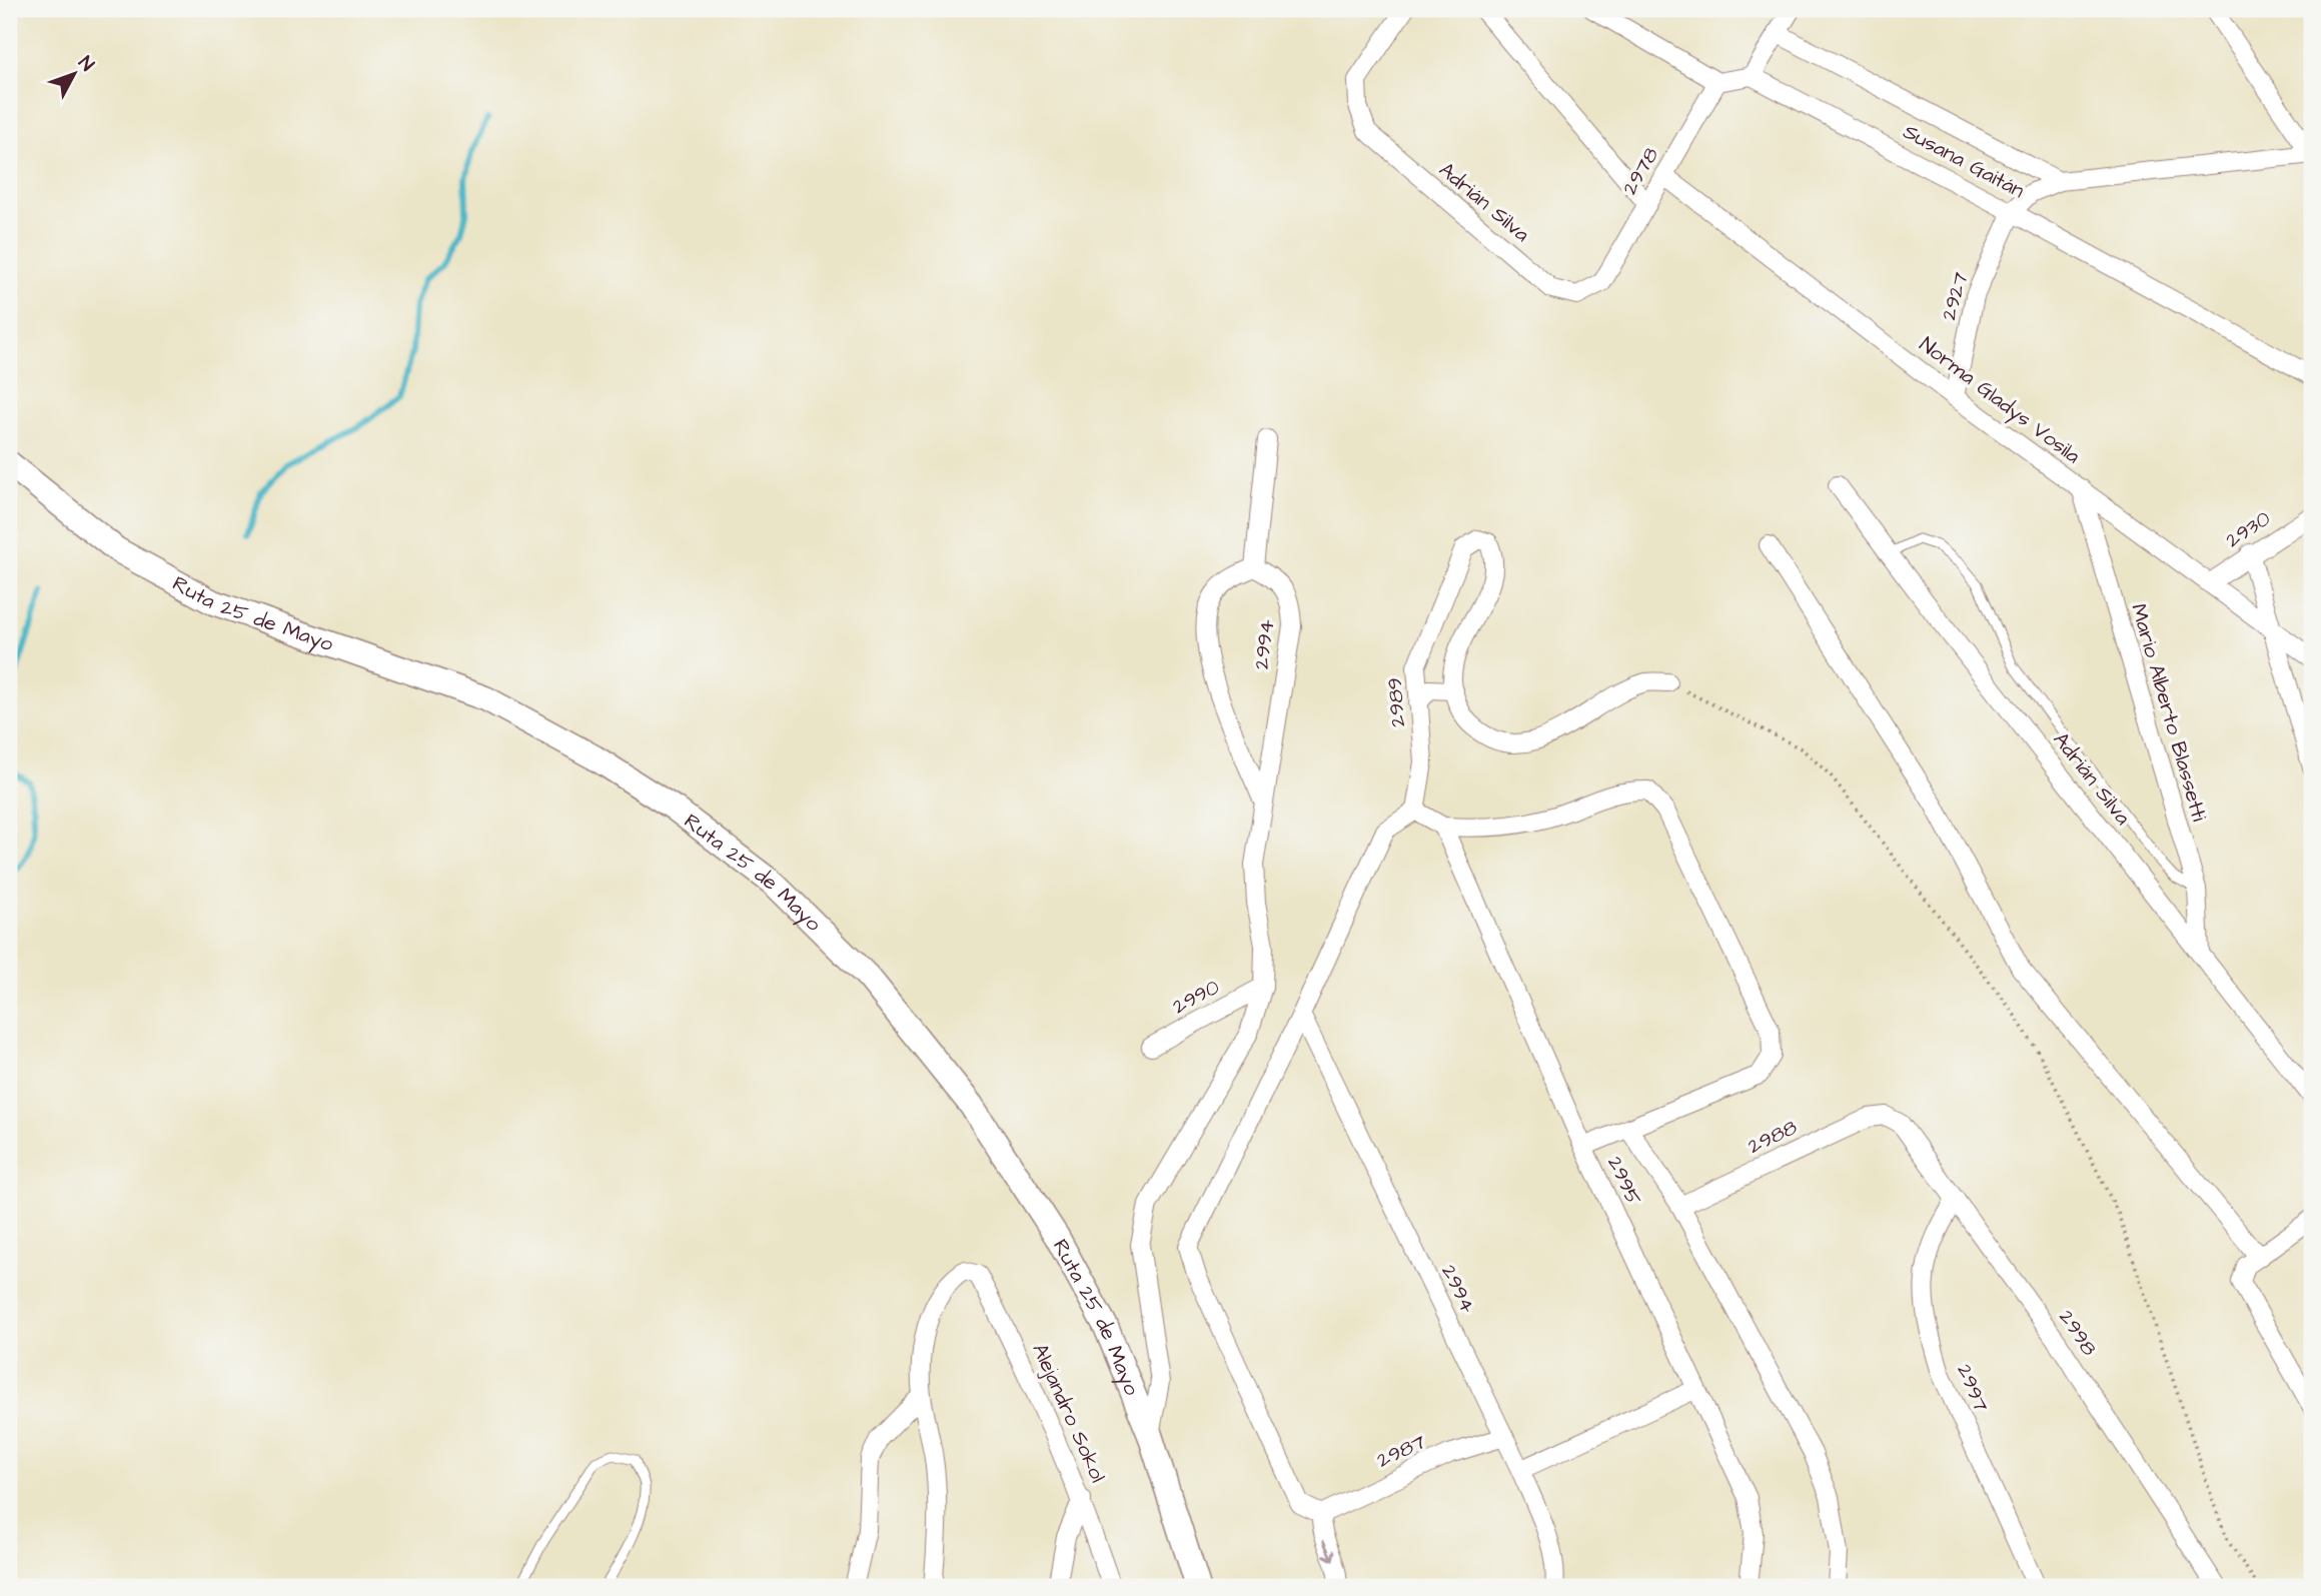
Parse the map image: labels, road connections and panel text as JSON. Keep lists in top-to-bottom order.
{
  "streets": {
    "main road": ["Ruta 25 de Mayo"],
    "street": [
      "Susana Gaitán",
      "2978",
      "Adrián Silva",
      "2927",
      "Norma Gladys Vosila",
      "2930",
      "2994",
      "2989",
      "Mario Alberto Blassetti",
      "2990",
      "2988",
      "2995",
      "2998",
      "2997",
      "Alejandro Sokol",
      "2987"
    ]
  },
  "crossings": [
    ["Susana Gaitán", "2927"],
    ["2978", "Adrián Silva"],
    ["2978", "Norma Gladys Vosila"],
    ["Adrián Silva", "Mario Alberto Blassetti"],
    ["2927", "Norma Gladys Vosila"],
    ["Norma Gladys Vosila", "2930"],
    ["Norma Gladys Vosila", "Mario Alberto Blassetti"],
    ["2994", "2990"],
    ["2994", "2987"],
    ["2988", "2995"],
    ["2988", "2998"],
    ["2998", "2997"]
  ],
  "north": "top right"
}
